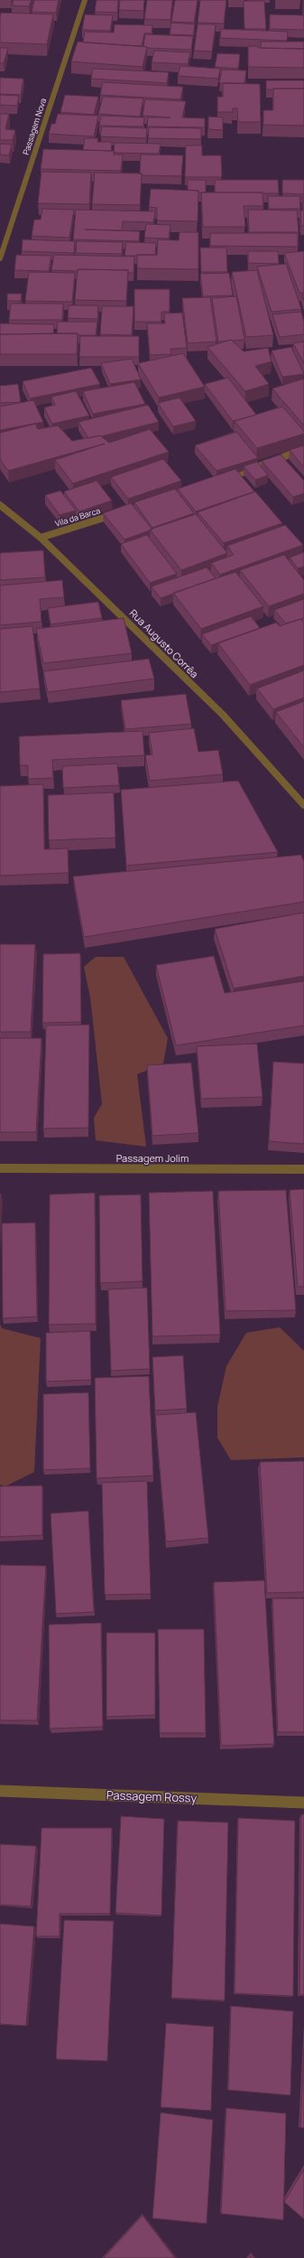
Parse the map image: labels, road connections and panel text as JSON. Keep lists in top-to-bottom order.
{
  "streets": {
    "street": [
      "Passagem Nova",
      "Vila da Barca",
      "Rua Augusto Corrêa",
      "Passagem Jolim",
      "Passagem Rossy"
    ]
  },
  "crossings": [
    ["Vila da Barca", "Rua Augusto Corrêa"]
  ]
}
